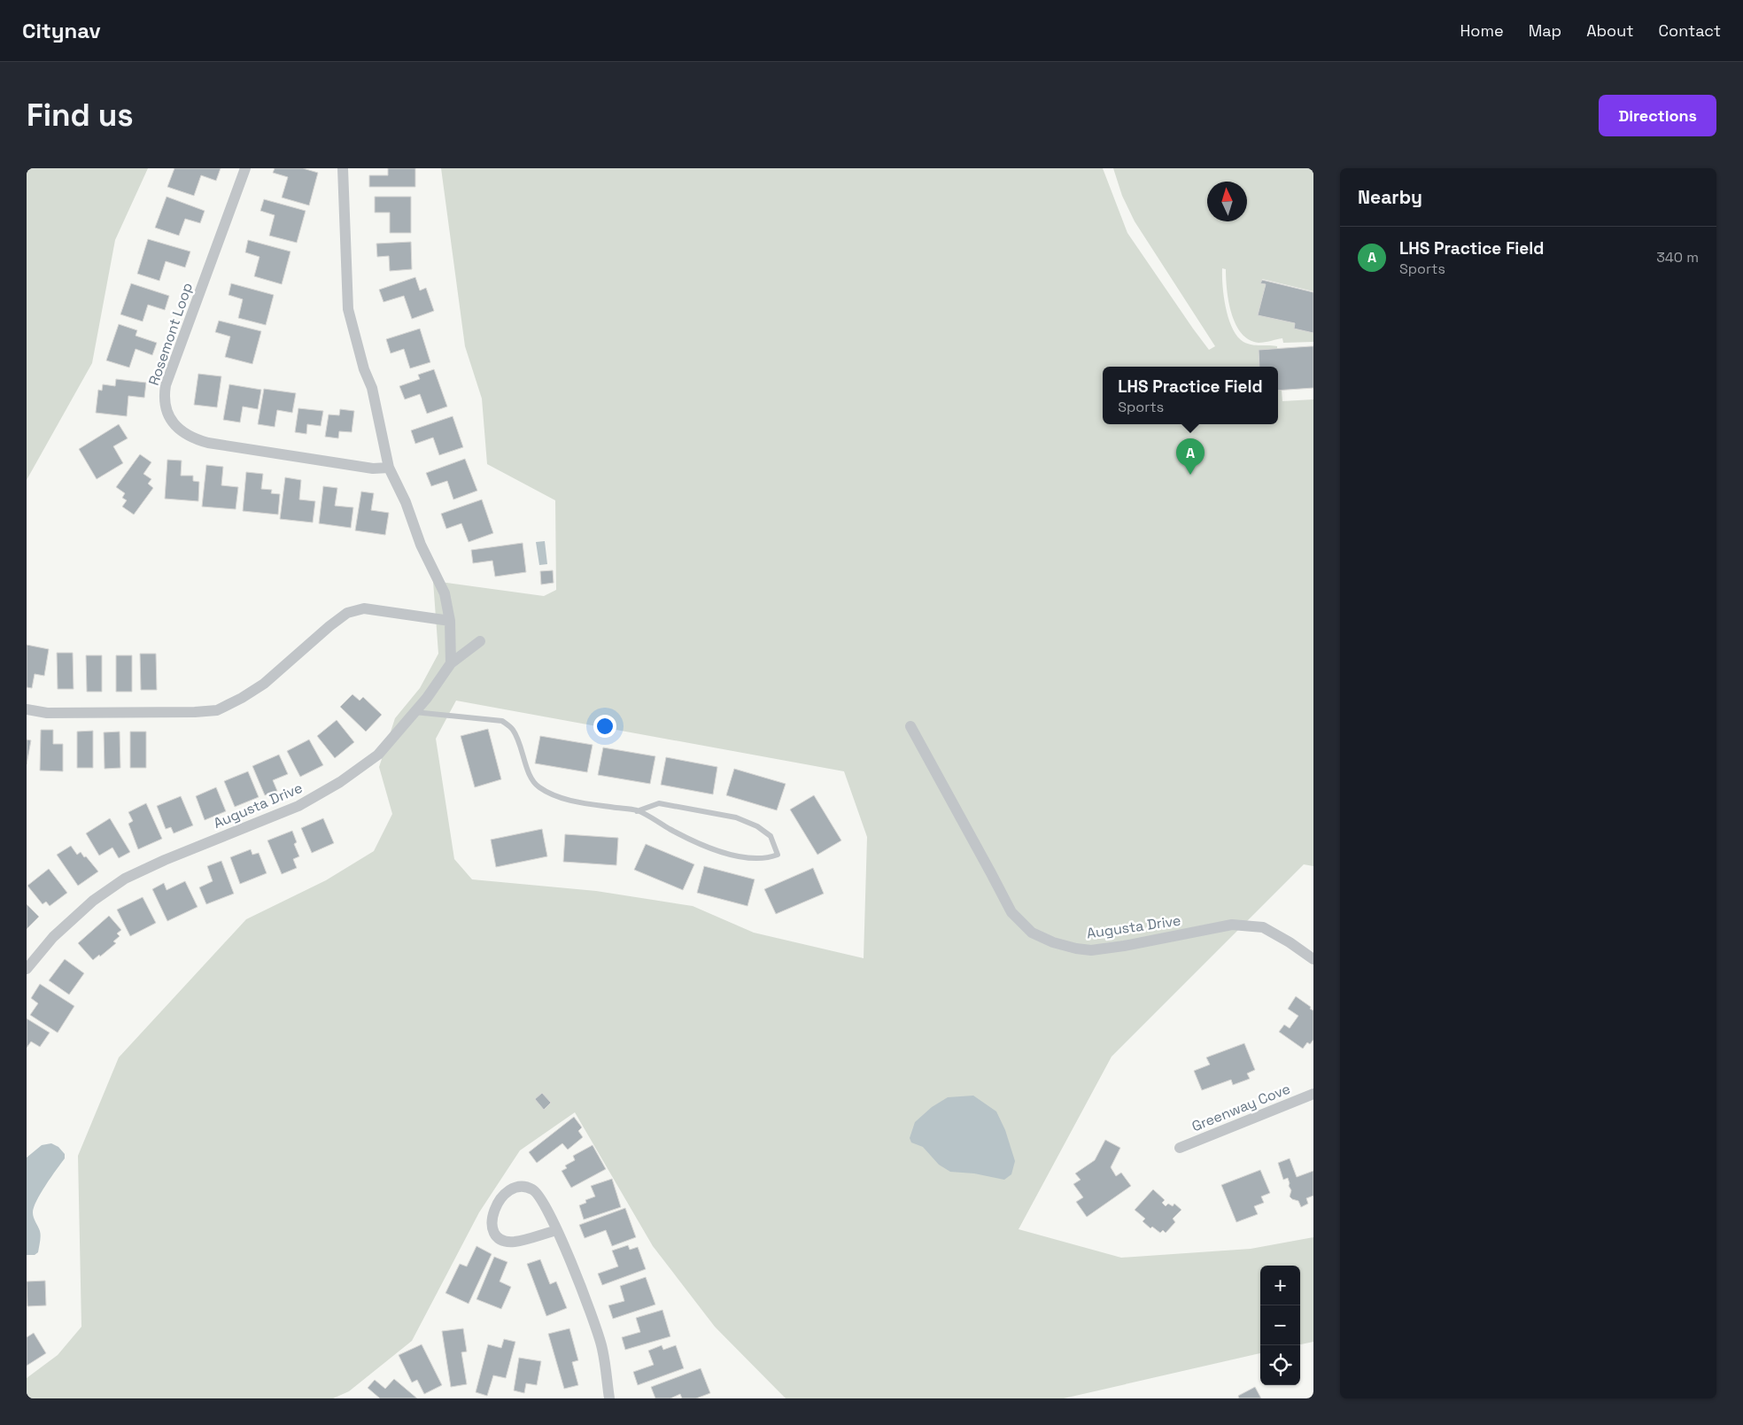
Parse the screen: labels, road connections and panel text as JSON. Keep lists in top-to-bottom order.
{
  "streets": {
    "street": ["Rosemont Loop", "Augusta Drive", "Greenway Cove"]
  },
  "north": "top",
  "page": {
    "header": "Citynav",
    "nav": [
      "Home",
      "Map",
      "About",
      "Contact"
    ],
    "buttons": "Directions",
    "title": "Find us",
    "heading": "Nearby",
    "list": [
      {
        "mark": "A",
        "name": "LHS Practice Field",
        "note": "Sports",
        "value": "340 m"
      }
    ],
    "popup": ["LHS Practice Field", "Sports"],
    "pins": "A",
    "map_buttons": ["+", "−"]
  }
}
